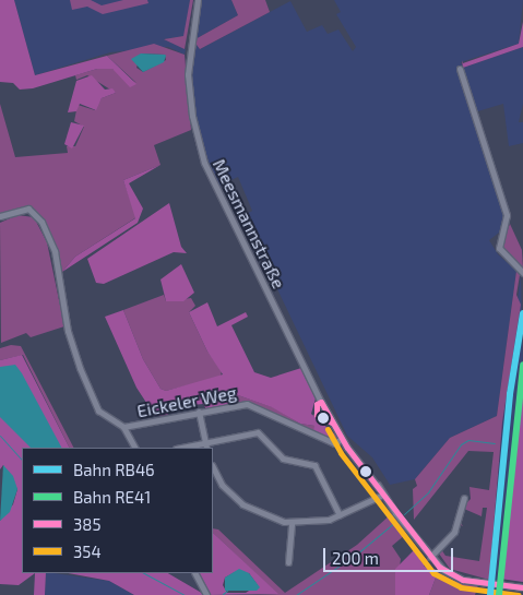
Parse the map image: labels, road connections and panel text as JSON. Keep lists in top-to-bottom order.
{
  "streets": {
    "street": ["Meesmannstraße", "Eickeler Weg"]
  },
  "crossings": [
    ["Meesmannstraße", "Eickeler Weg"]
  ],
  "lines": [
    "rail line RB46",
    "rail line RE41",
    "transit line 385",
    "transit line 354"
  ],
  "legend": [
    "Bahn RB46",
    "Bahn RE41",
    "385",
    "354"
  ],
  "scale_bar": "200 m"
}
